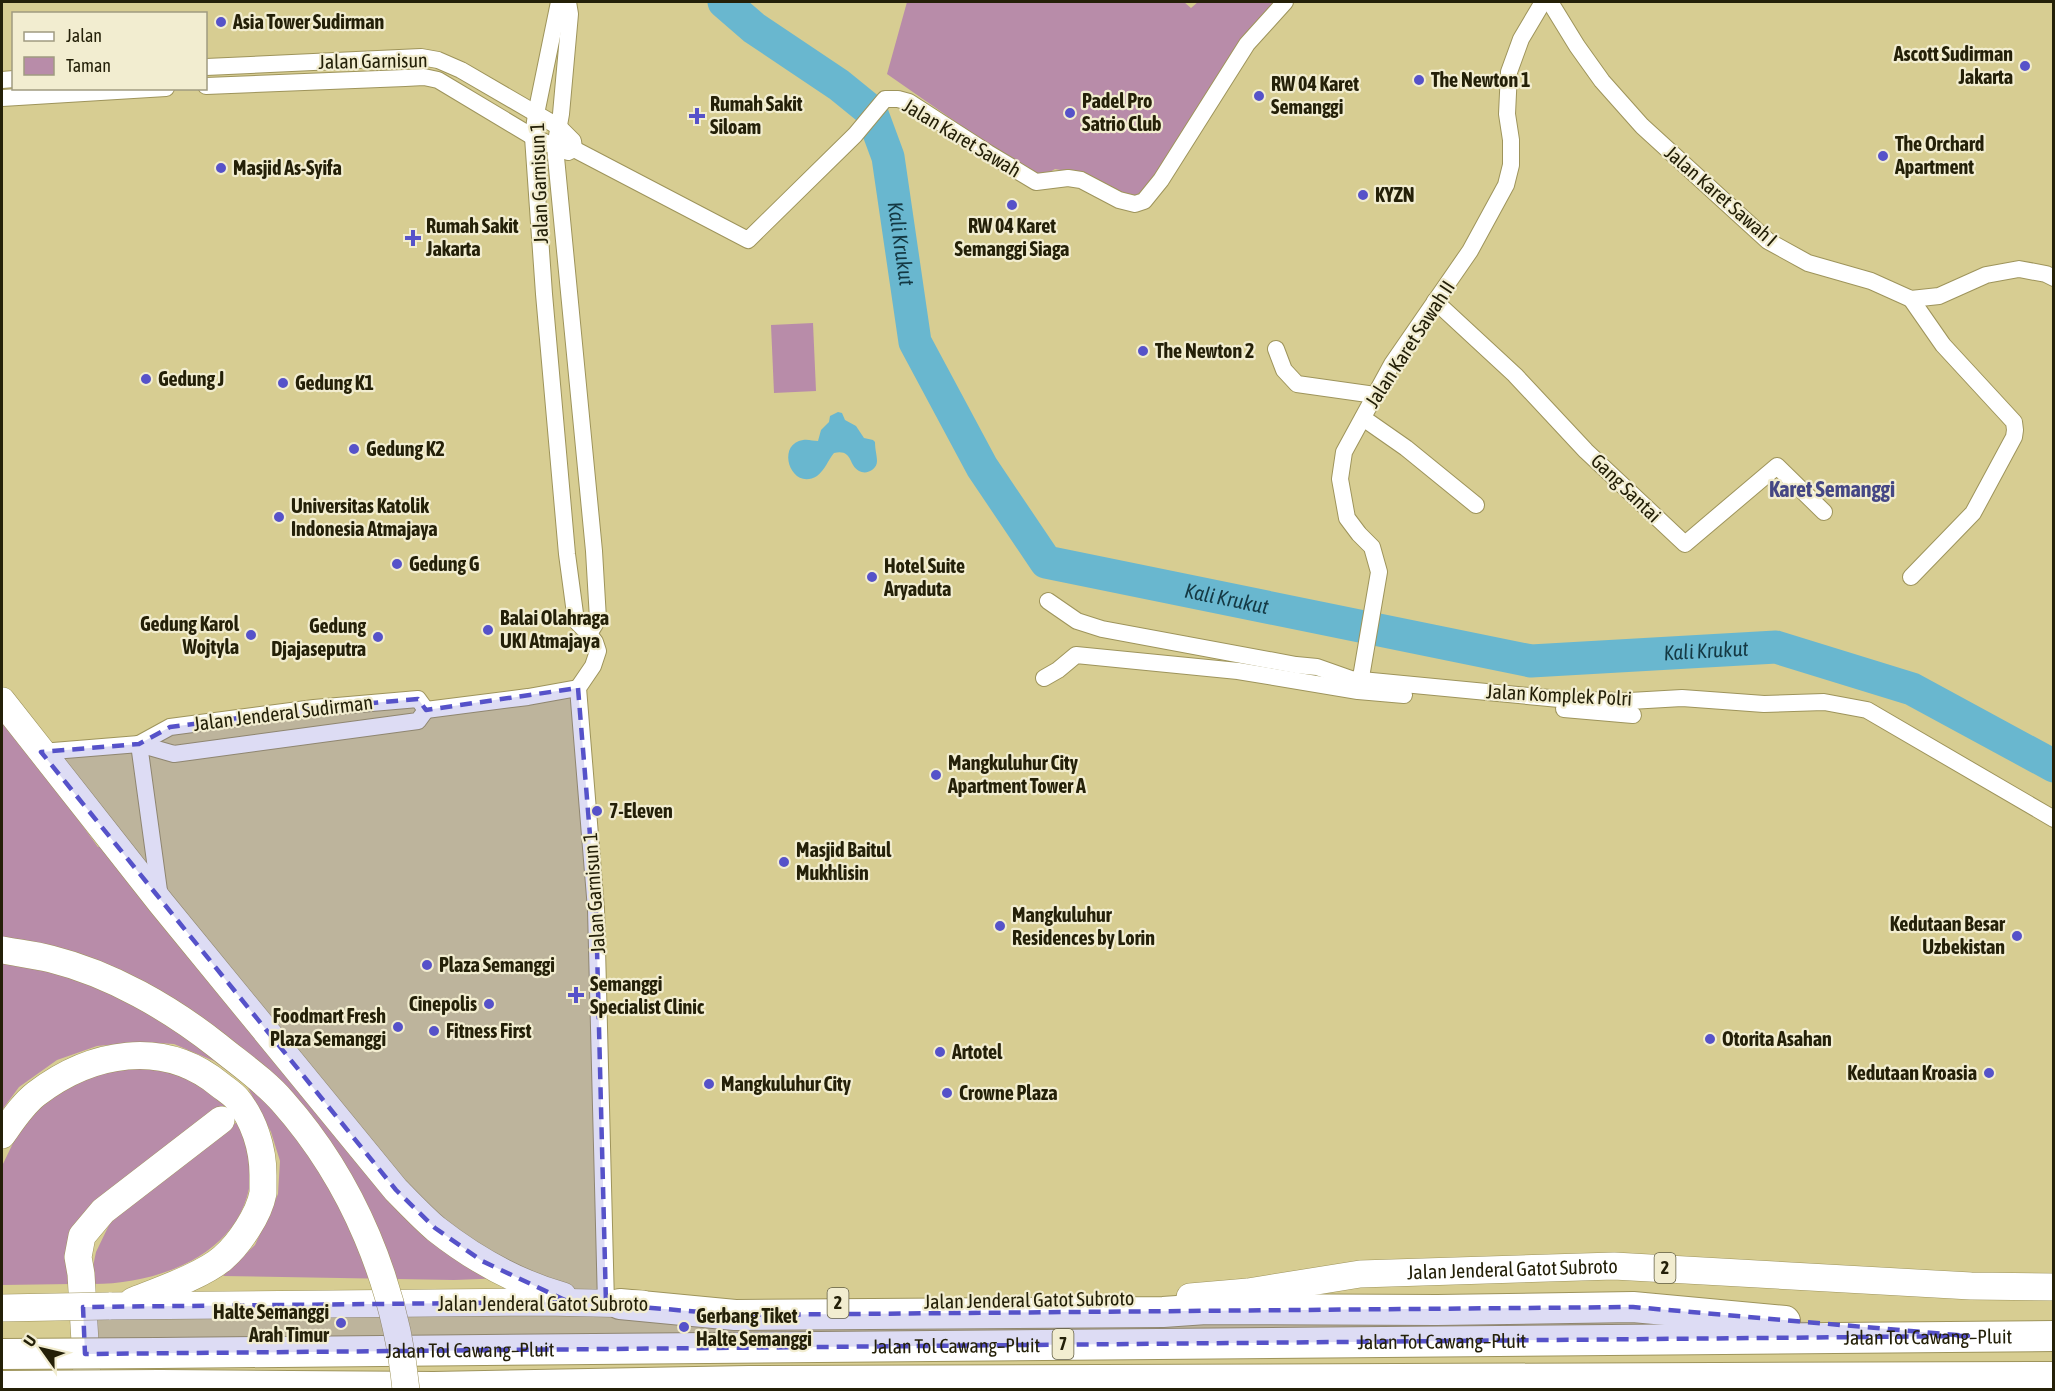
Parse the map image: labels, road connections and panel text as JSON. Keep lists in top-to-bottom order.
{
  "streets": {
    "highway": [
      "2",
      "Jalan Jenderal Gatot Subroto",
      "Jalan Tol Cawang–Pluit",
      "7"
    ],
    "street": [
      "Jalan Garnisun",
      "Jalan Karet Sawah",
      "Jalan Garnisun 1",
      "Jalan Karet Sawah I",
      "Jalan Karet Sawah II",
      "Gang Santai",
      "Jalan Komplek Polri",
      "Jalan Jenderal Sudirman"
    ]
  },
  "crossings": [
    ["Jalan Garnisun", "Jalan Karet Sawah"],
    ["Jalan Garnisun", "Jalan Garnisun 1"],
    ["Jalan Karet Sawah", "Jalan Garnisun 1"],
    ["Jalan Garnisun 1", "Jalan Jenderal Sudirman"],
    ["Jalan Garnisun 1", "Jalan Jenderal Gatot Subroto"],
    ["Jalan Karet Sawah II", "Gang Santai"],
    ["Jalan Karet Sawah II", "Jalan Komplek Polri"]
  ],
  "districts": ["Karet Semanggi"],
  "water": ["Kali Krukut"],
  "places": {
    "other": [
      "Asia Tower Sudirman",
      "Ascott Sudirman Jakarta",
      "The Newton 1",
      "RW 04 Karet Semanggi",
      "Padel Pro Satrio Club",
      "The Orchard Apartment",
      "Masjid As-Syifa",
      "KYZN",
      "RW 04 Karet Semanggi Siaga",
      "The Newton 2",
      "Gedung J",
      "Gedung K1",
      "Gedung K2",
      "Universitas Katolik Indonesia Atmajaya",
      "Gedung G",
      "Hotel Suite Aryaduta",
      "Balai Olahraga UKI Atmajaya",
      "Gedung Karol Wojtyla",
      "Gedung Djajaseputra",
      "Mangkuluhur City Apartment Tower A",
      "7-Eleven",
      "Masjid Baitul Mukhlisin",
      "Mangkuluhur Residences by Lorin",
      "Kedutaan Besar Uzbekistan",
      "Plaza Semanggi",
      "Cinepolis",
      "Foodmart Fresh Plaza Semanggi",
      "Fitness First",
      "Otorita Asahan",
      "Artotel",
      "Kedutaan Kroasia",
      "Mangkuluhur City",
      "Crowne Plaza",
      "Halte Semanggi Arah Timur",
      "Gerbang Tiket Halte Semanggi"
    ],
    "health": ["Rumah Sakit Siloam", "Rumah Sakit Jakarta", "Semanggi Specialist Clinic"]
  },
  "legend": ["Jalan", "Taman"],
  "north": "top left"
}
